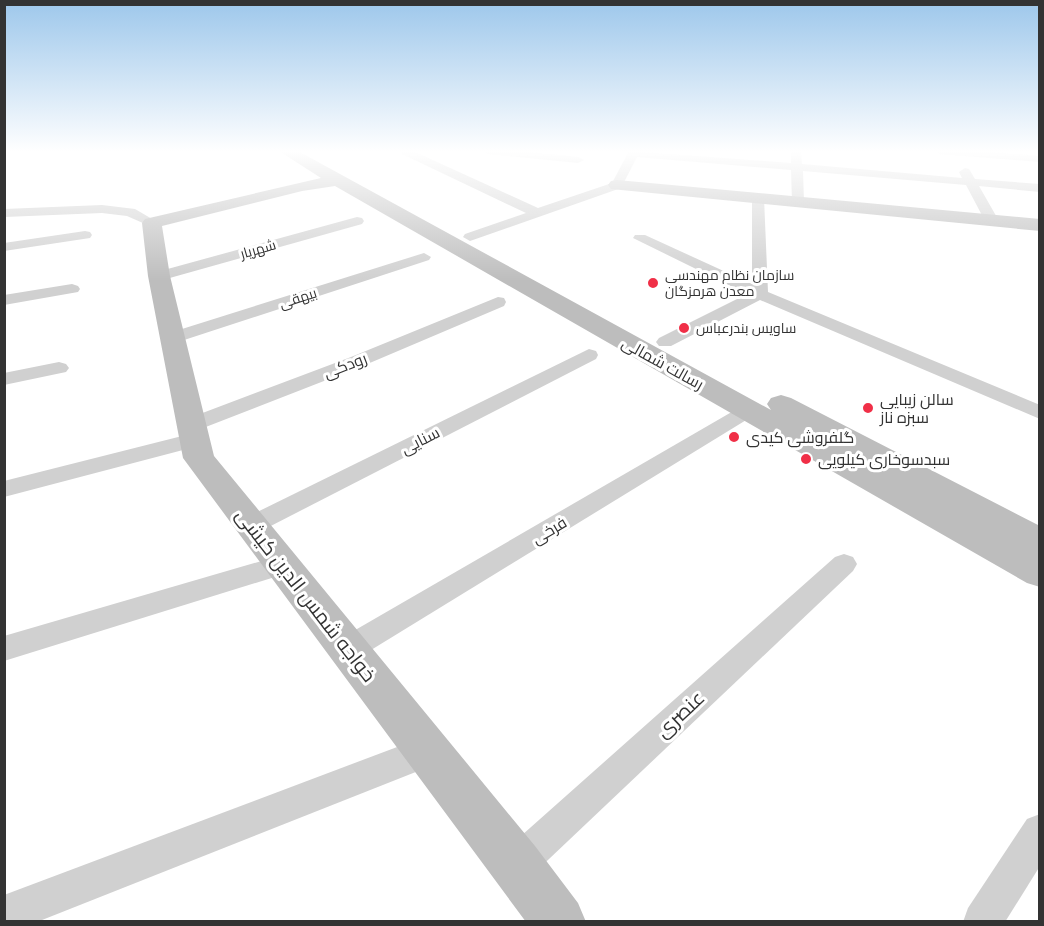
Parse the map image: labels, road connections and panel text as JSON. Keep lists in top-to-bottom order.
{
  "streets": {
    "main road": ["رسالت شمالی", "خواجه شمس الدين كيشی"],
    "street": [
      "شهریار",
      "بیهقی",
      "رودکی",
      "سنایی",
      "فرخی",
      "عنصری"
    ]
  },
  "crossings": [
    ["شهریار", "خواجه شمس الدين كيشی"],
    ["بیهقی", "خواجه شمس الدين كيشی"],
    ["رسالت شمالی", "فرخی"],
    ["رودکی", "خواجه شمس الدين كيشی"],
    ["سنایی", "خواجه شمس الدين كيشی"],
    ["فرخی", "خواجه شمس الدين كيشی"],
    ["خواجه شمس الدين كيشی", "عنصری"]
  ],
  "places": [
    "سازمان نظام مهندسی معدن هرمزگان",
    "ساویس بندرعباس",
    "سالن زیبایی سبزه ناز",
    "گلفروشی کیدی",
    "سبدسوخاری کیلویی"
  ]
}
